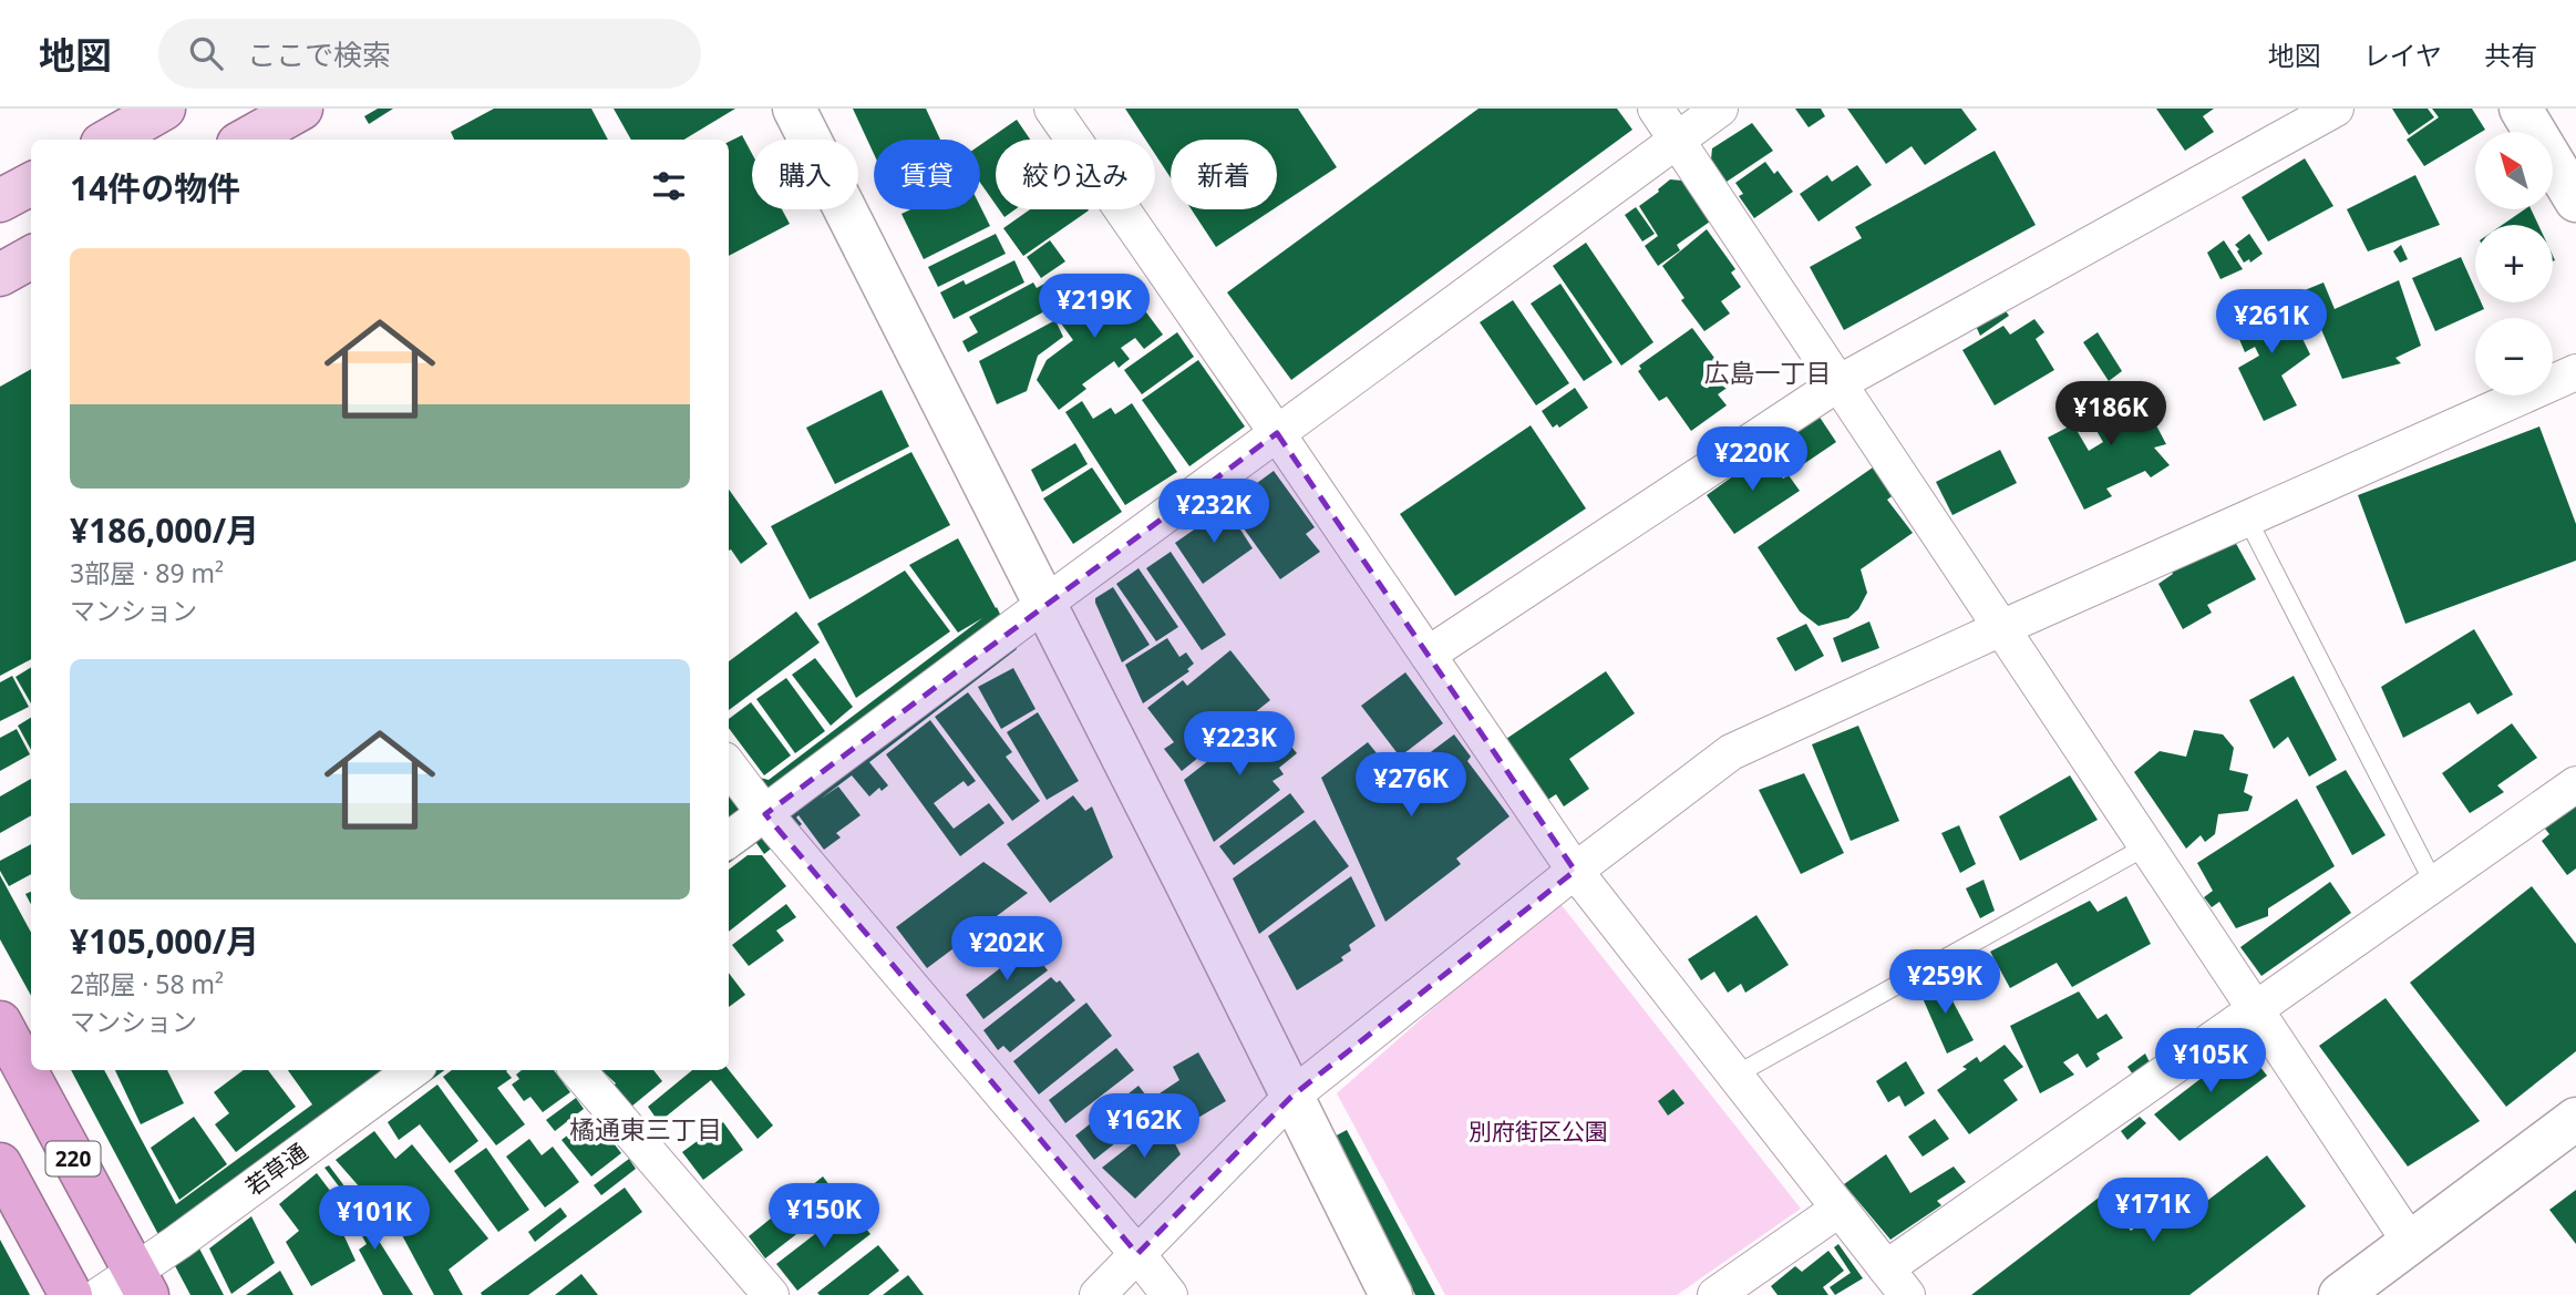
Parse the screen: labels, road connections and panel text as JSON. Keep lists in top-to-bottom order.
{
  "streets": {
    "highway": ["220"],
    "street": ["若草通"]
  },
  "crossings": [
    ["220", "若草通"]
  ],
  "districts": ["広島一丁目", "橘通東三丁目"],
  "parks": ["別府街区公園"],
  "north": "top left",
  "page": {
    "header": "地図",
    "search": "ここで検索",
    "nav": ["地図", "レイヤ", "共有"],
    "map_buttons": ["+", "−"],
    "chip": [
      "購入",
      "賃貸",
      "絞り込み",
      "新着"
    ],
    "heading": "14件の物件",
    "list": [
      {
        "name": "¥186,000/月",
        "note": "3部屋 · 89 m² · マンション"
      },
      {
        "name": "¥105,000/月",
        "note": "2部屋 · 58 m² · マンション"
      }
    ],
    "price": [
      "¥219K",
      "¥261K",
      "¥186K",
      "¥220K",
      "¥232K",
      "¥223K",
      "¥276K",
      "¥202K",
      "¥259K",
      "¥105K",
      "¥162K",
      "¥171K",
      "¥150K",
      "¥101K"
    ]
  }
}
